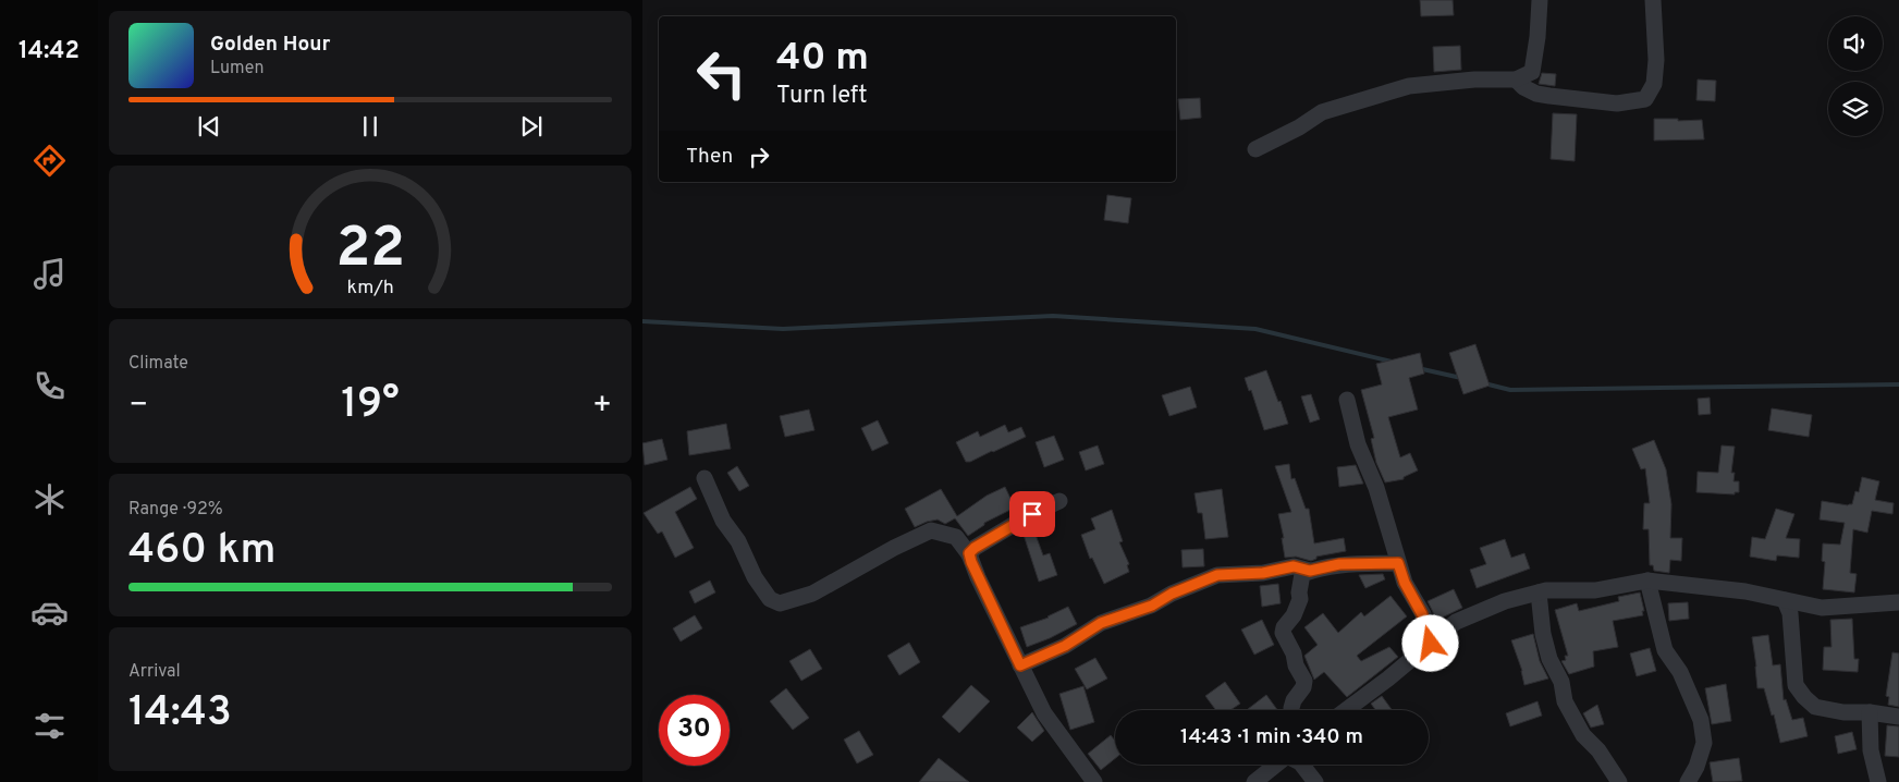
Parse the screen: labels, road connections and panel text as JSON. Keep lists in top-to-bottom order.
{
  "page": {
    "tabs": "14:42",
    "turn": ["40 m", "Turn left"],
    "song": ["Golden Hour", "Lumen"],
    "then": "Then",
    "tile": [
      "Climate",
      ["Range · 92%", "460 km"],
      ["Arrival", "14:43"]
    ],
    "heat": ["−", "19°", "+"],
    "limit": "30",
    "trip": "14:43 · 1 min · 340 m",
    "gauge": ["22", "km/h"]
  }
}
